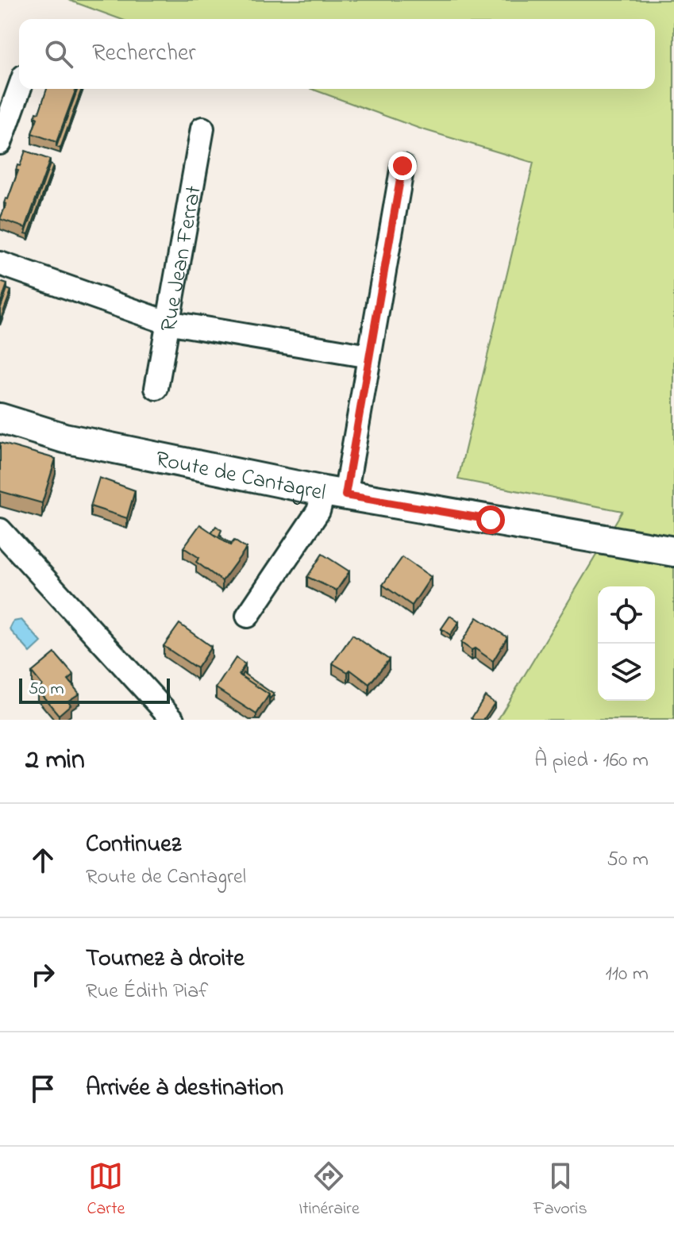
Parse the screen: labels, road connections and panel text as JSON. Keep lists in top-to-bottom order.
{
  "streets": {
    "street": ["Rue Jean Ferrat", "Route de Cantagrel"]
  },
  "scale_bar": "50 m",
  "page": {
    "search": "Rechercher",
    "scale": "50 m",
    "heading": ["2 min", "À pied · 160 m"],
    "list": [
      ["Continuez", "Route de Cantagrel", "50 m"],
      ["Tournez à droite", "Rue Édith Piaf", "110 m"],
      "Arrivée à destination"
    ],
    "nav": ["Carte", "Itinéraire", "Favoris"]
  }
}
